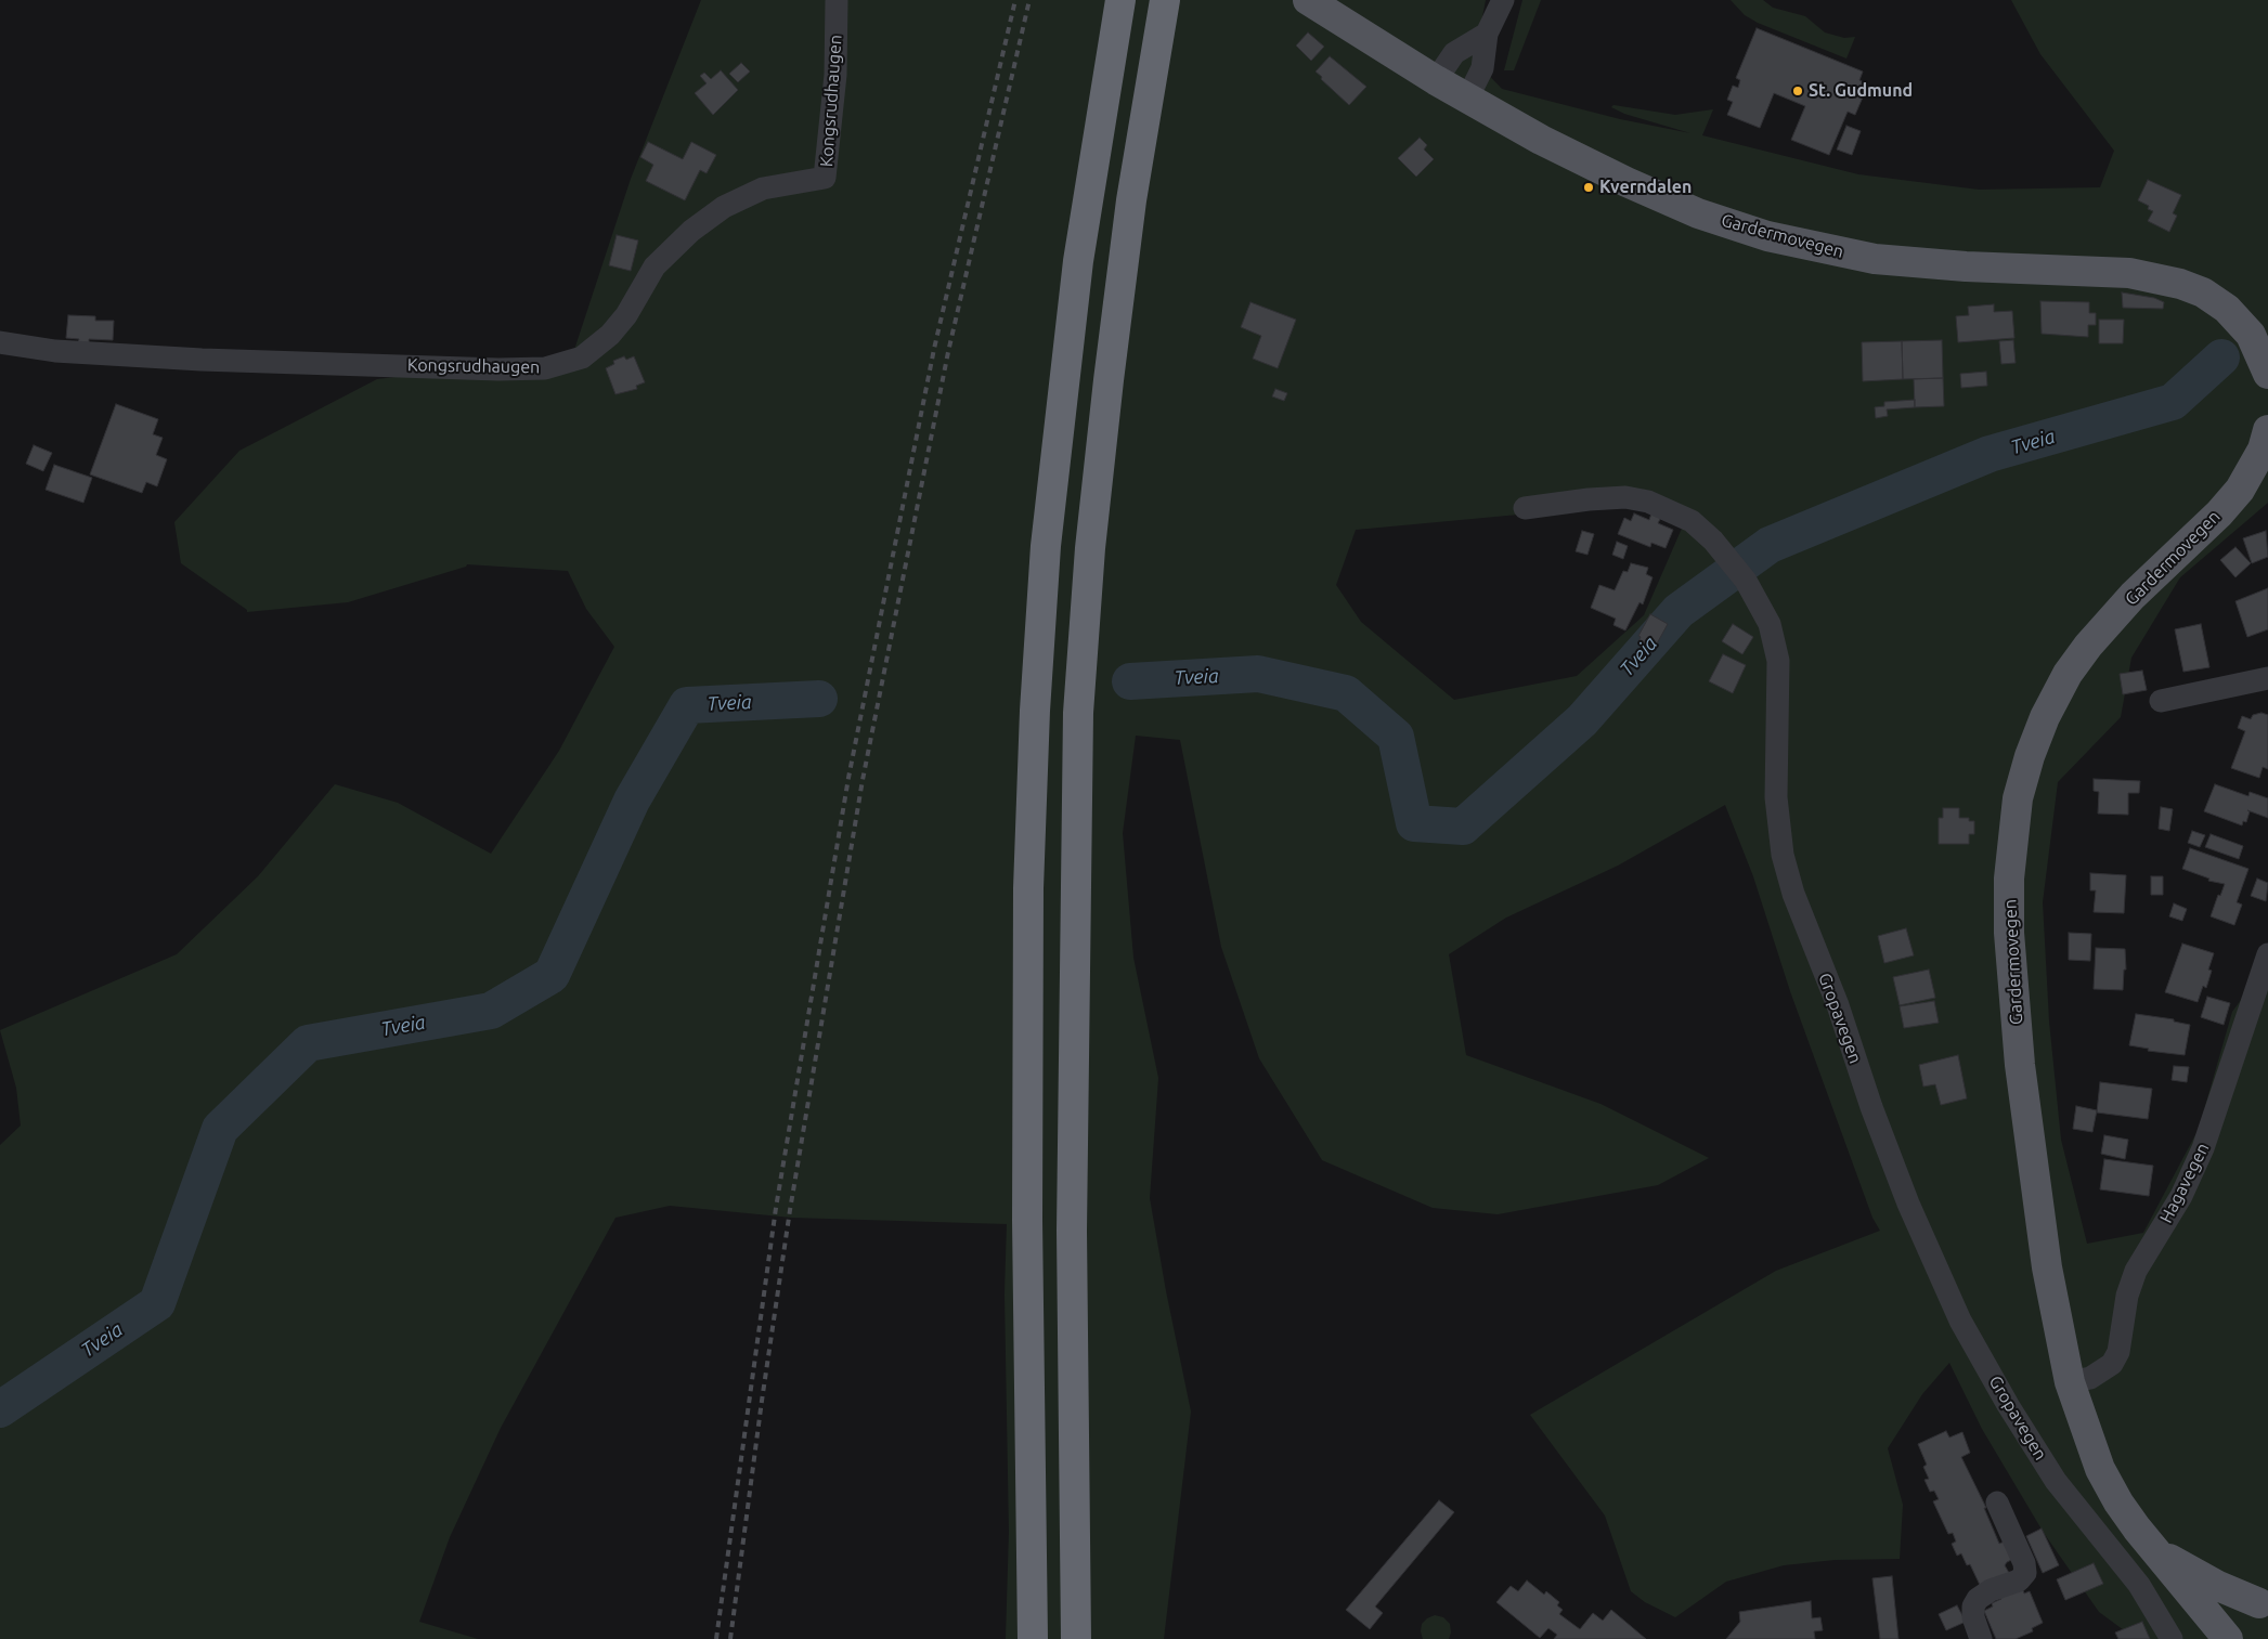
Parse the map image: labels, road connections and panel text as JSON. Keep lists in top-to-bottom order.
{
  "streets": {
    "main road": ["Gardermovegen"],
    "street": ["Kongsrudhaugen", "Gropavegen", "Hagavegen"]
  },
  "crossings": [
    ["Gardermovegen", "Hagavegen"]
  ],
  "water": ["Tveia"],
  "places": ["St. Gudmund", "Kverndalen"]
}
